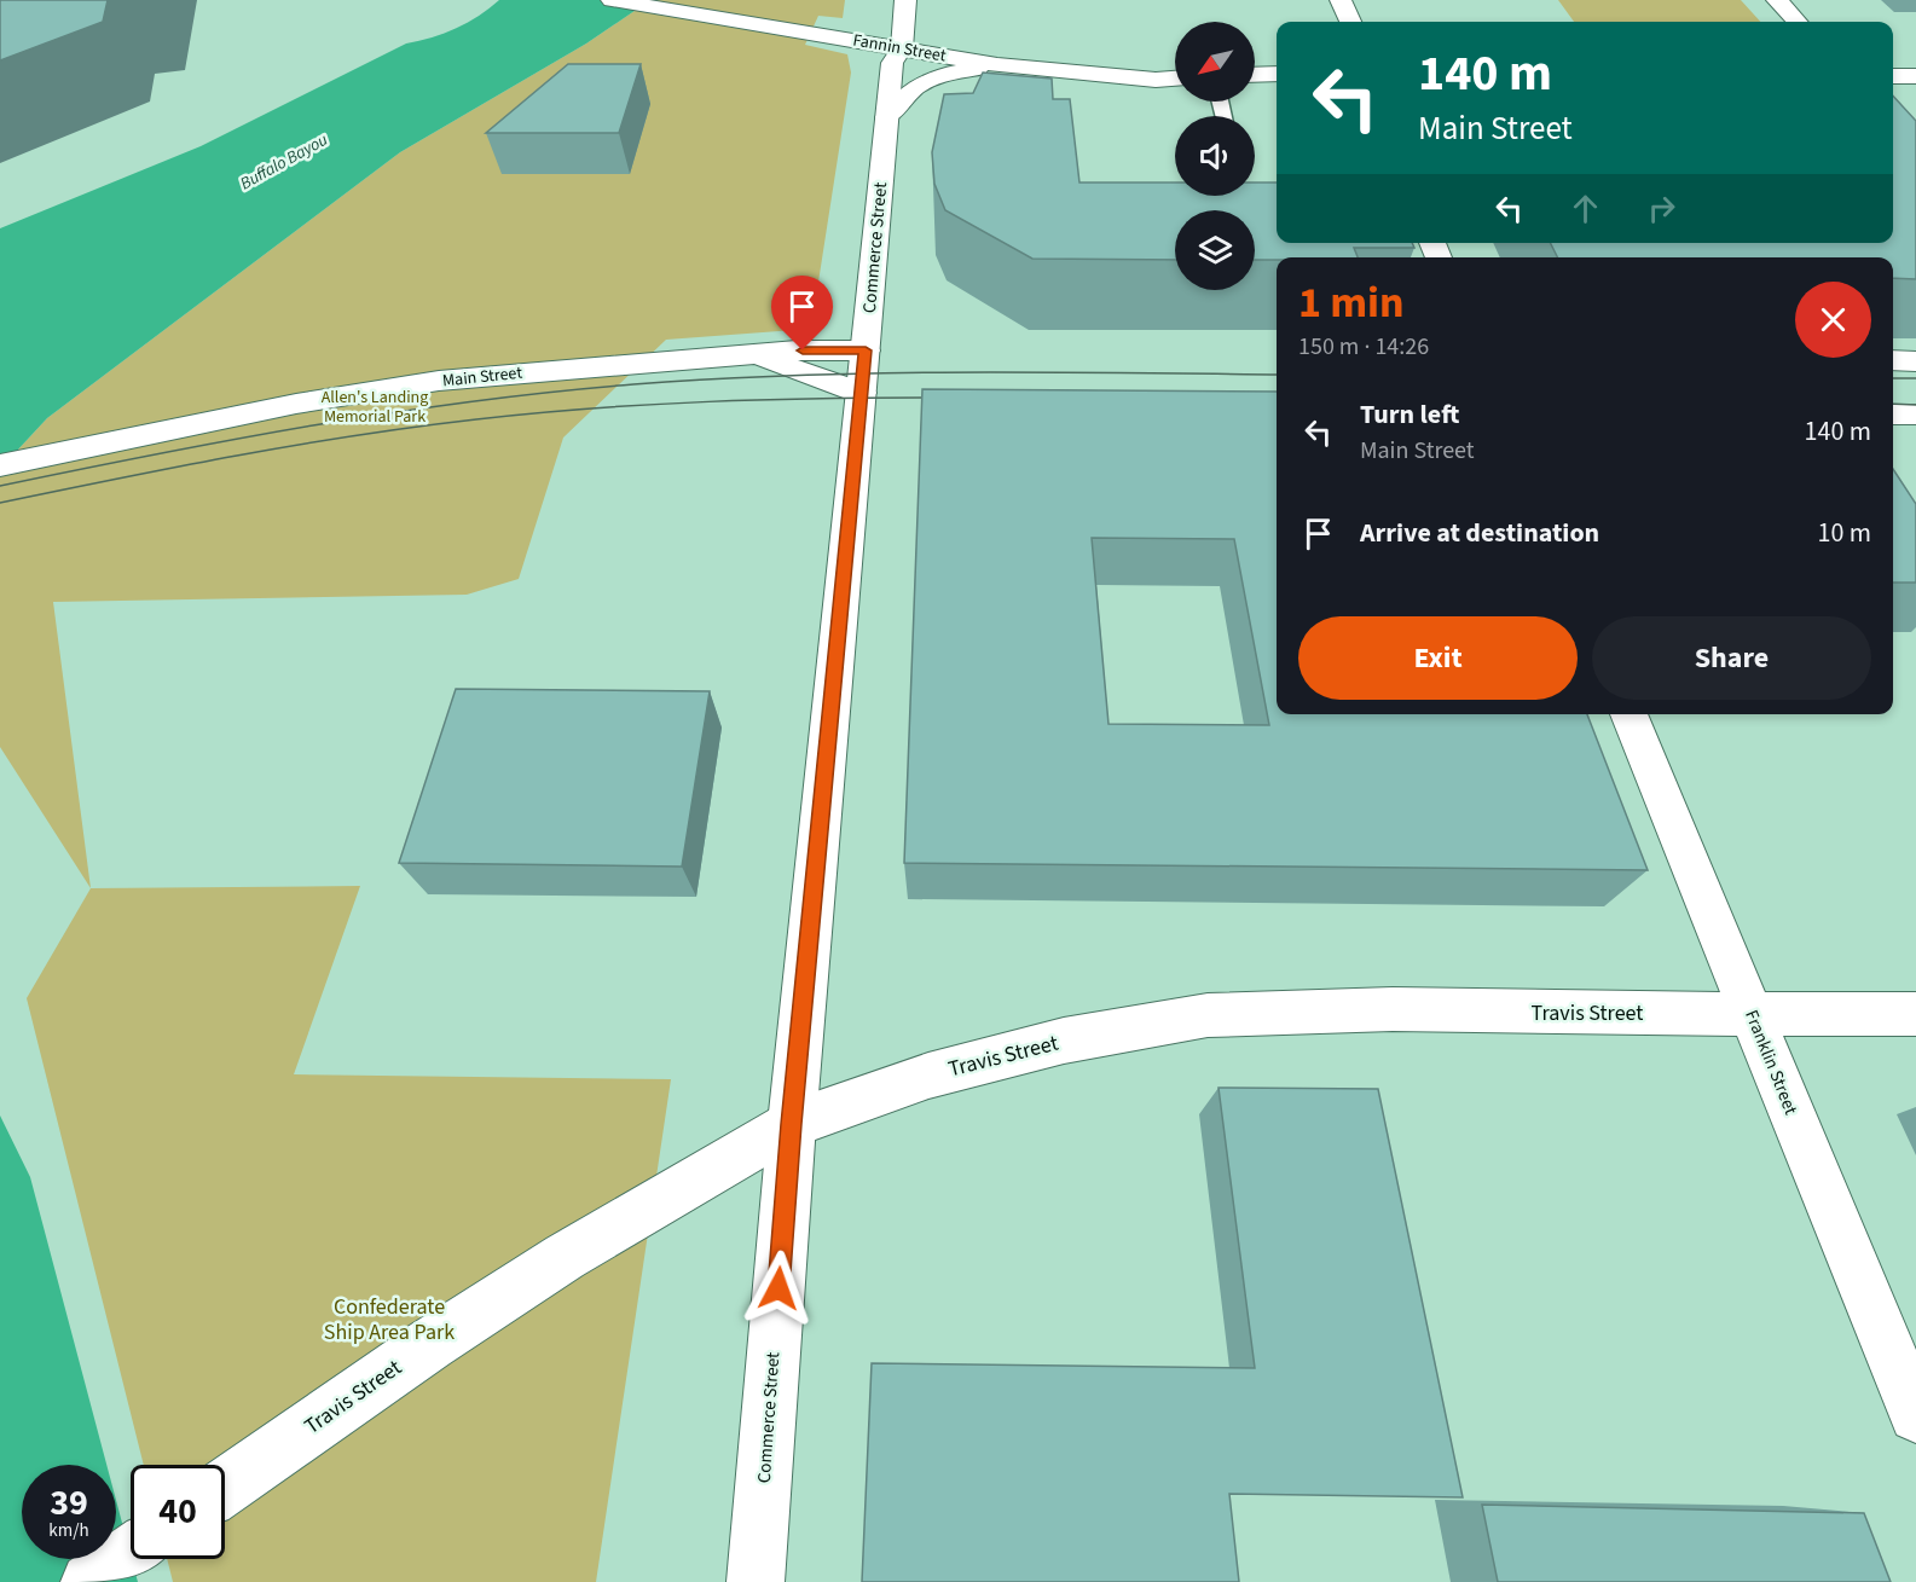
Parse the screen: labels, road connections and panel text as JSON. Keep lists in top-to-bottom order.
{
  "streets": {
    "main road": [
      "Fannin Street",
      "Commerce Street",
      "Main Street",
      "Travis Street",
      "Franklin Street"
    ]
  },
  "crossings": [
    ["Fannin Street", "Commerce Street"],
    ["Commerce Street", "Main Street"],
    ["Commerce Street", "Travis Street"],
    ["Travis Street", "Franklin Street"]
  ],
  "water": ["Buffalo Bayou"],
  "parks": ["Allen's Landing Memorial Park", "Confederate Ship Area Park"],
  "north": "bottom left",
  "page": {
    "turn": ["140 m", "Main Street"],
    "heading": ["1 min", "150 m · 14:26"],
    "list": [
      {
        "name": "Turn left",
        "note": "Main Street",
        "value": "140 m"
      },
      {
        "name": "Arrive at destination",
        "value": "10 m"
      }
    ],
    "buttons": ["Exit", "Share"],
    "speed": "39 km/h",
    "limit": "40"
  }
}
